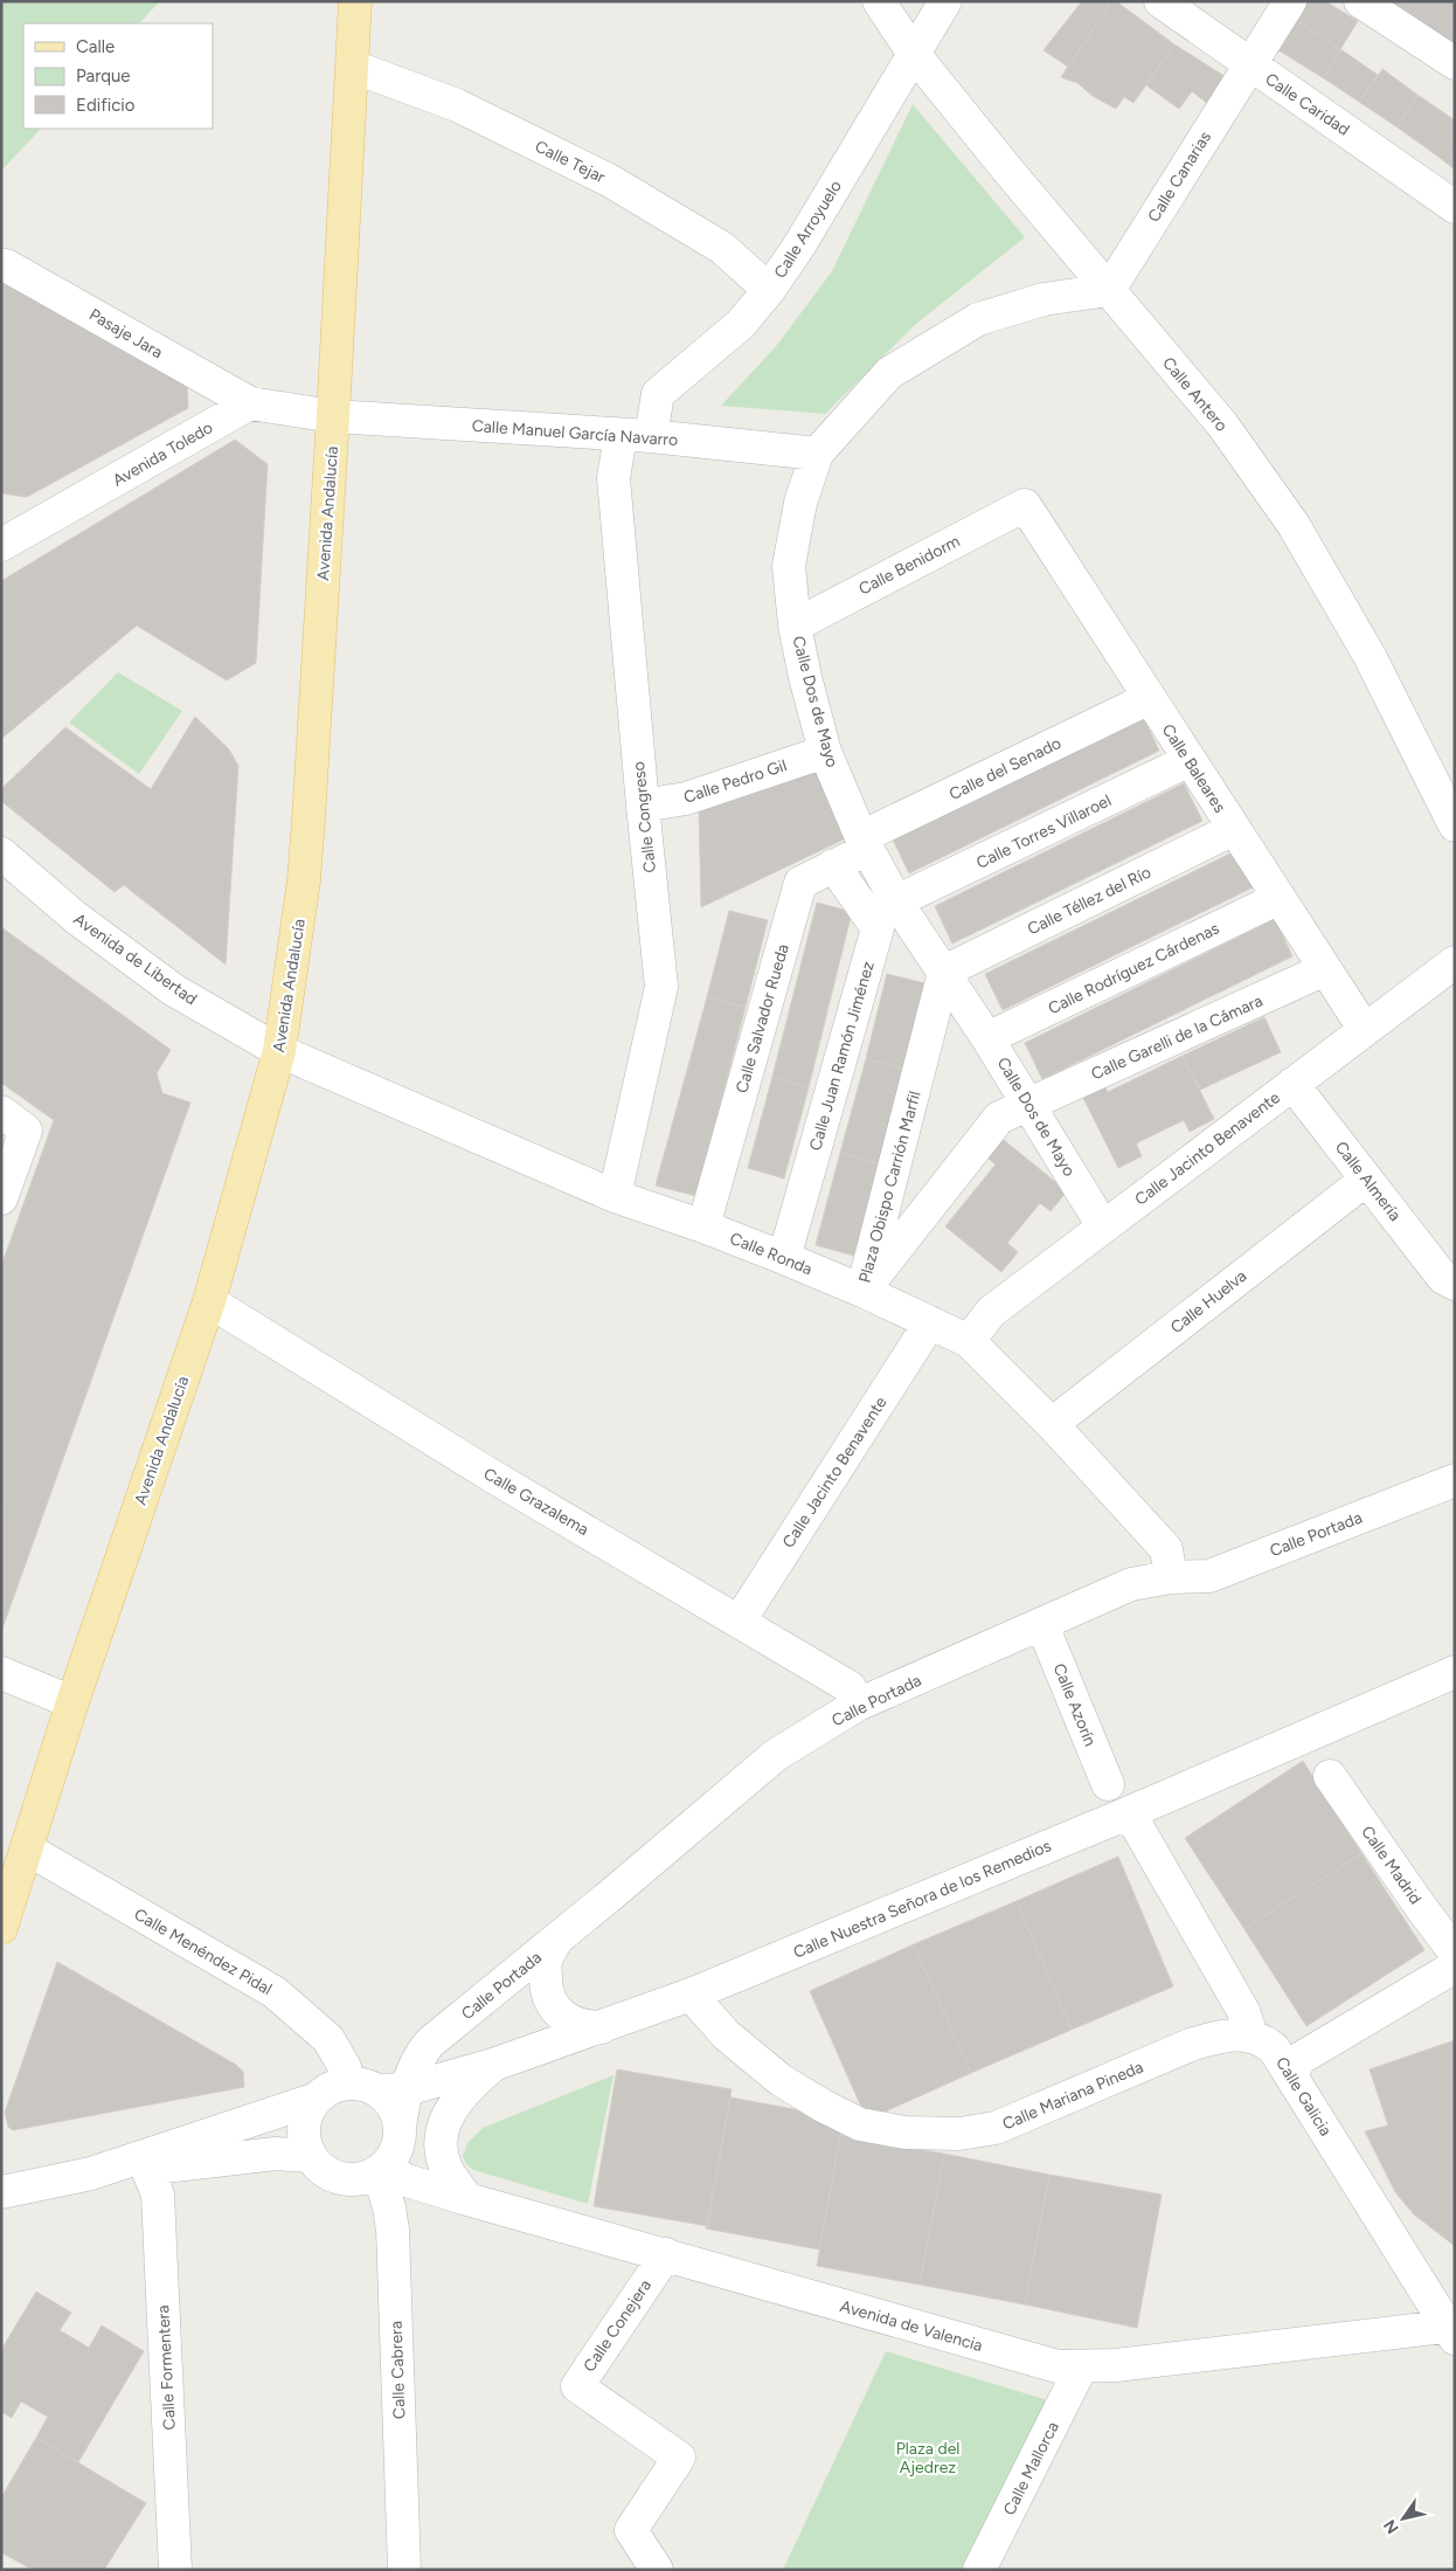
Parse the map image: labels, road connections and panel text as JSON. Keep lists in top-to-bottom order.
{
  "streets": {
    "main road": ["Avenida Andalucía"],
    "street": [
      "Calle Caridad",
      "Calle Tejar",
      "Calle Canarias",
      "Calle Arroyuelo",
      "Pasaje Jara",
      "Calle Antero",
      "Calle Manuel García Navarro",
      "Avenida Toledo",
      "Calle Benidorm",
      "Calle Dos de Mayo",
      "Calle del Senado",
      "Calle Baleares",
      "Calle Pedro Gil",
      "Calle Congreso",
      "Calle Torres Villaroel",
      "Calle Téllez del Río",
      "Avenida de Libertad",
      "Calle Rodríguez Cárdenas",
      "Calle Salvador Rueda",
      "Calle Garelli de la Cámara",
      "Calle Juan Ramón Jiménez",
      "Calle Jacinto Benavente",
      "Calle Almería",
      "Plaza Obispo Carrión Marfil",
      "Calle Ronda",
      "Calle Huelva",
      "Calle Grazalema",
      "Calle Portada",
      "Calle Azorín",
      "Calle Madrid",
      "Calle Nuestra Señora de los Remedios",
      "Calle Menéndez Pidal",
      "Calle Mariana Pineda",
      "Calle Galicia",
      "Calle Conejera",
      "Avenida de Valencia",
      "Calle Formentera",
      "Calle Cabrera",
      "Calle Mallorca"
    ]
  },
  "crossings": [
    ["Calle Caridad", "Calle Canarias"],
    ["Calle Tejar", "Calle Arroyuelo"],
    ["Calle Tejar", "Avenida Andalucía"],
    ["Calle Canarias", "Calle Antero"],
    ["Calle Canarias", "Calle Dos de Mayo"],
    ["Calle Arroyuelo", "Calle Antero"],
    ["Calle Arroyuelo", "Calle Manuel García Navarro"],
    ["Calle Arroyuelo", "Calle Congreso"],
    ["Pasaje Jara", "Avenida Toledo"],
    ["Calle Antero", "Calle Dos de Mayo"],
    ["Calle Manuel García Navarro", "Avenida Andalucía"],
    ["Calle Manuel García Navarro", "Calle Dos de Mayo"],
    ["Calle Manuel García Navarro", "Calle Congreso"],
    ["Avenida Andalucía", "Avenida de Libertad"],
    ["Avenida Andalucía", "Calle Ronda"],
    ["Avenida Andalucía", "Calle Grazalema"],
    ["Avenida Andalucía", "Calle Menéndez Pidal"],
    ["Calle Benidorm", "Calle Dos de Mayo"],
    ["Calle Benidorm", "Calle Baleares"],
    ["Calle Dos de Mayo", "Calle del Senado"],
    ["Calle Dos de Mayo", "Calle Pedro Gil"],
    ["Calle Dos de Mayo", "Calle Torres Villaroel"],
    ["Calle Dos de Mayo", "Calle Téllez del Río"],
    ["Calle Dos de Mayo", "Calle Rodríguez Cárdenas"],
    ["Calle Dos de Mayo", "Calle Salvador Rueda"],
    ["Calle Dos de Mayo", "Calle Garelli de la Cámara"],
    ["Calle Dos de Mayo", "Calle Jacinto Benavente"],
    ["Calle Dos de Mayo", "Plaza Obispo Carrión Marfil"],
    ["Calle del Senado", "Calle Baleares"],
    ["Calle del Senado", "Calle Salvador Rueda"],
    ["Calle Baleares", "Calle Torres Villaroel"],
    ["Calle Baleares", "Calle Téllez del Río"],
    ["Calle Baleares", "Calle Rodríguez Cárdenas"],
    ["Calle Baleares", "Calle Garelli de la Cámara"],
    ["Calle Baleares", "Calle Jacinto Benavente"],
    ["Calle Pedro Gil", "Calle Congreso"],
    ["Calle Congreso", "Calle Ronda"],
    ["Calle Téllez del Río", "Plaza Obispo Carrión Marfil"],
    ["Avenida de Libertad", "Calle Ronda"],
    ["Calle Salvador Rueda", "Calle Juan Ramón Jiménez"],
    ["Calle Salvador Rueda", "Calle Ronda"],
    ["Calle Garelli de la Cámara", "Plaza Obispo Carrión Marfil"],
    ["Calle Juan Ramón Jiménez", "Calle Ronda"],
    ["Calle Jacinto Benavente", "Calle Almería"],
    ["Calle Jacinto Benavente", "Calle Ronda"],
    ["Calle Jacinto Benavente", "Calle Grazalema"],
    ["Calle Almería", "Calle Huelva"],
    ["Plaza Obispo Carrión Marfil", "Calle Ronda"],
    ["Calle Ronda", "Calle Huelva"],
    ["Calle Ronda", "Calle Portada"],
    ["Calle Grazalema", "Calle Portada"],
    ["Calle Portada", "Calle Azorín"],
    ["Calle Portada", "Calle Nuestra Señora de los Remedios"],
    ["Calle Portada", "Calle Menéndez Pidal"],
    ["Calle Portada", "Avenida de Valencia"],
    ["Calle Portada", "Calle Cabrera"],
    ["Calle Nuestra Señora de los Remedios", "Calle Menéndez Pidal"],
    ["Calle Nuestra Señora de los Remedios", "Calle Mariana Pineda"],
    ["Calle Nuestra Señora de los Remedios", "Avenida de Valencia"],
    ["Calle Nuestra Señora de los Remedios", "Calle Cabrera"],
    ["Calle Menéndez Pidal", "Avenida de Valencia"],
    ["Calle Menéndez Pidal", "Calle Cabrera"],
    ["Calle Mariana Pineda", "Calle Galicia"],
    ["Calle Galicia", "Avenida de Valencia"],
    ["Calle Conejera", "Avenida de Valencia"],
    ["Avenida de Valencia", "Calle Cabrera"],
    ["Avenida de Valencia", "Calle Mallorca"]
  ],
  "parks": ["Plaza del Ajedrez"],
  "legend": ["Calle", "Parque", "Edificio"],
  "north": "bottom left"
}
